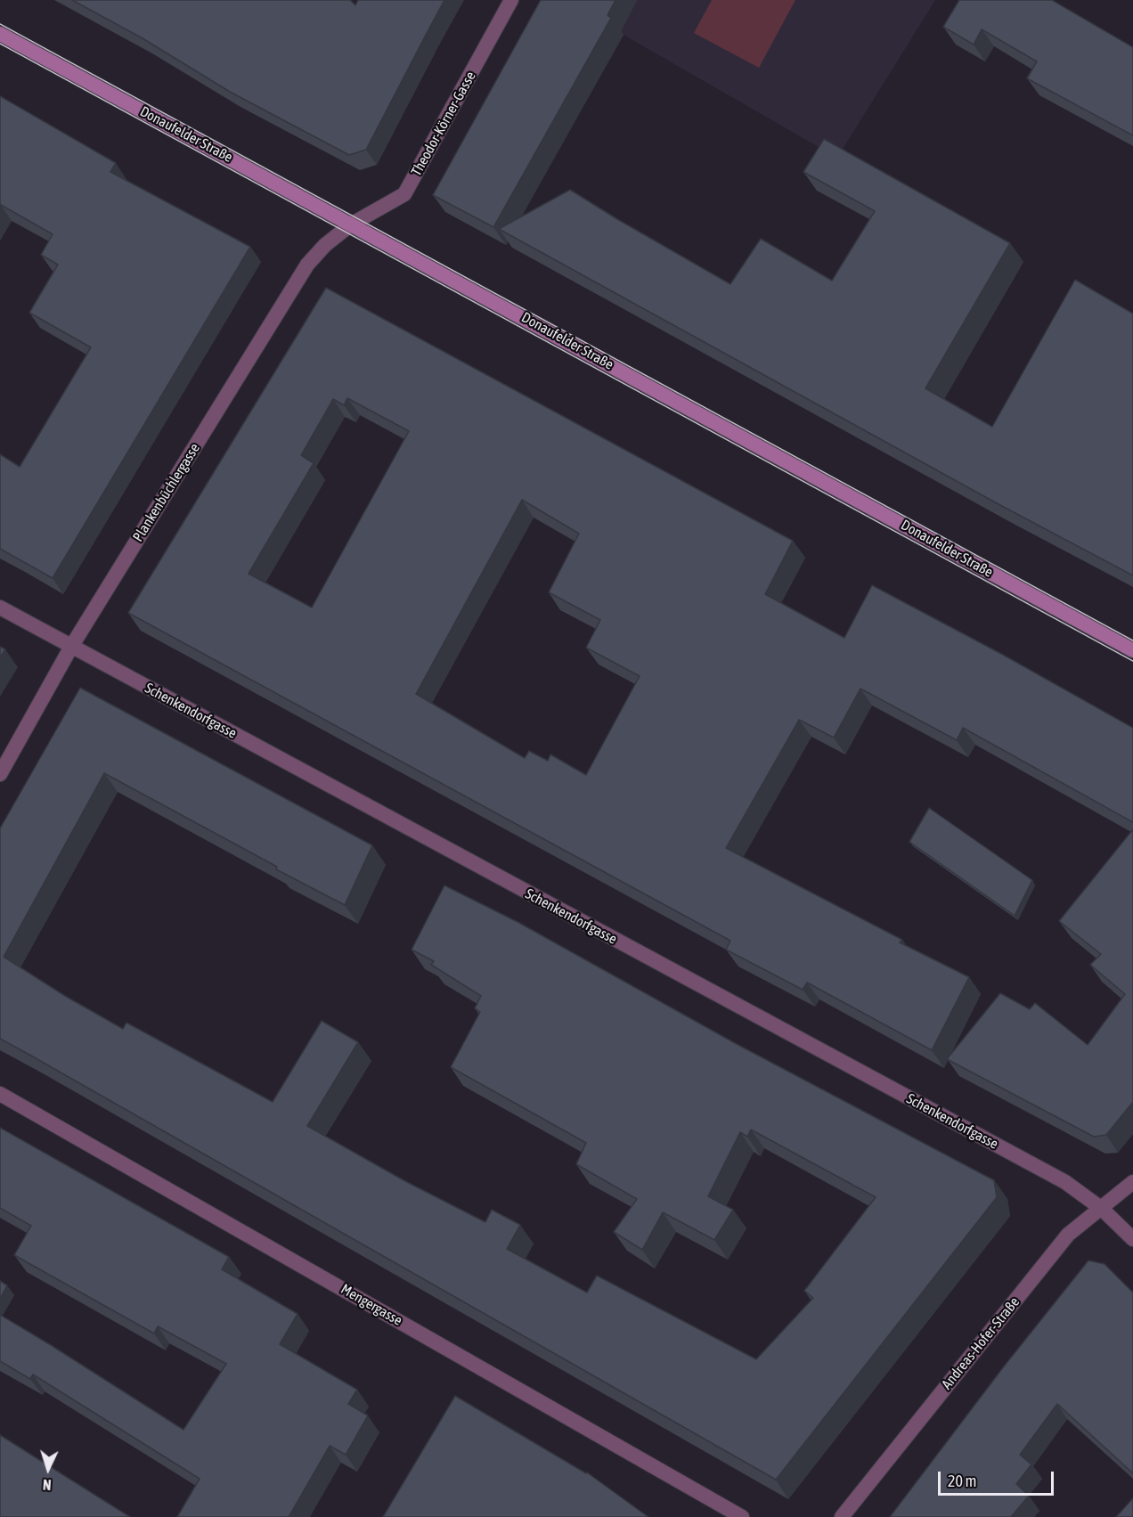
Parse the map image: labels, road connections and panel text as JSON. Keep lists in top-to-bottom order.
{
  "streets": {
    "main road": ["Donaufelder Straße"],
    "street": [
      "Theodor-Körner-Gasse",
      "Plankenbüchlergasse",
      "Schenkendorfgasse",
      "Mengergasse",
      "Andreas-Hofer-Straße"
    ]
  },
  "crossings": [
    ["Theodor-Körner-Gasse", "Donaufelder Straße"],
    ["Theodor-Körner-Gasse", "Plankenbüchlergasse"],
    ["Donaufelder Straße", "Plankenbüchlergasse"],
    ["Plankenbüchlergasse", "Schenkendorfgasse"],
    ["Schenkendorfgasse", "Andreas-Hofer-Straße"]
  ],
  "scale_bar": "20 m",
  "north": "bottom"
}
